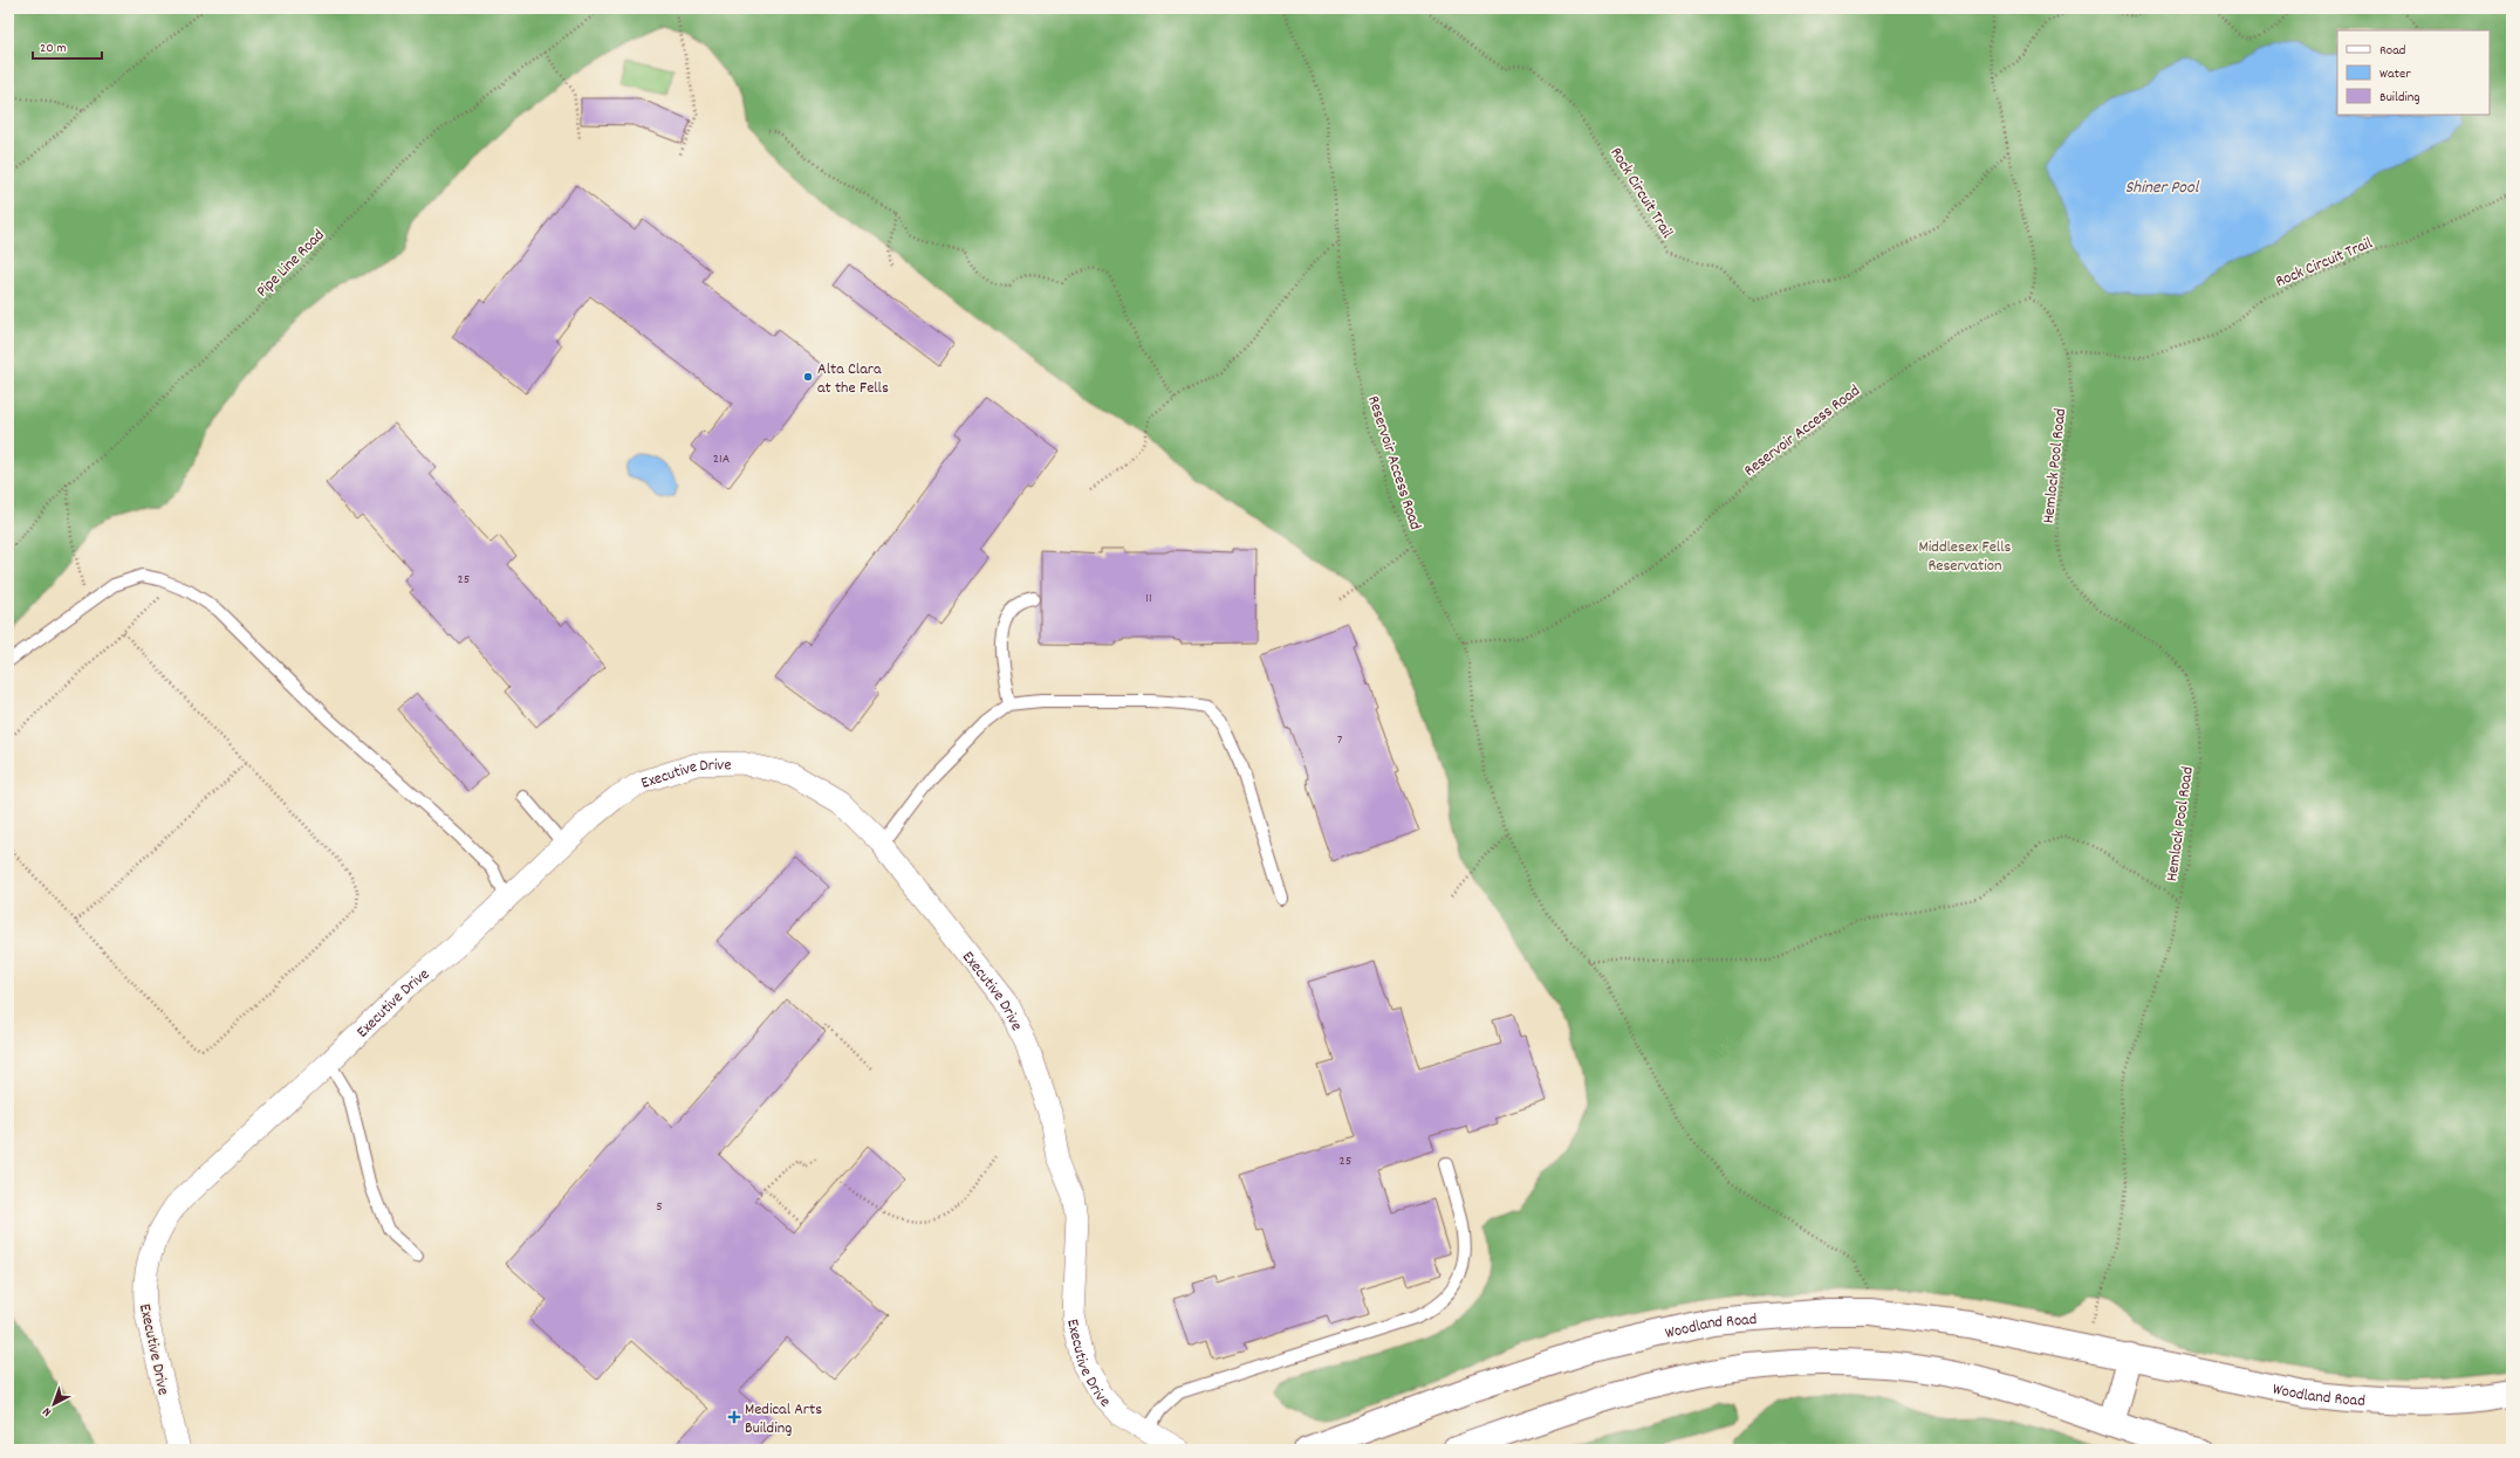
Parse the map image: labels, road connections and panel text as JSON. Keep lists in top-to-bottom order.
{
  "streets": {
    "main road": ["Woodland Road"],
    "street": ["Executive Drive"],
    "path": [
      "Rock Circuit Trail",
      "Pipe Line Road",
      "Reservoir Access Road",
      "Hemlock Pool Road"
    ]
  },
  "crossings": [
    ["Rock Circuit Trail", "Hemlock Pool Road"],
    ["Reservoir Access Road", "Hemlock Pool Road"],
    ["Hemlock Pool Road", "Woodland Road"]
  ],
  "water": ["Shiner Pool"],
  "parks": ["Middlesex Fells Reservation"],
  "places": {
    "other": ["Alta Clara at the Fells"],
    "health": ["Medical Arts Building"]
  },
  "house_numbers": [
    "21A",
    "25",
    "11",
    "7",
    "25",
    "5"
  ],
  "legend": ["Road", "Water", "Building"],
  "scale_bar": "20 m",
  "north": "bottom left"
}
